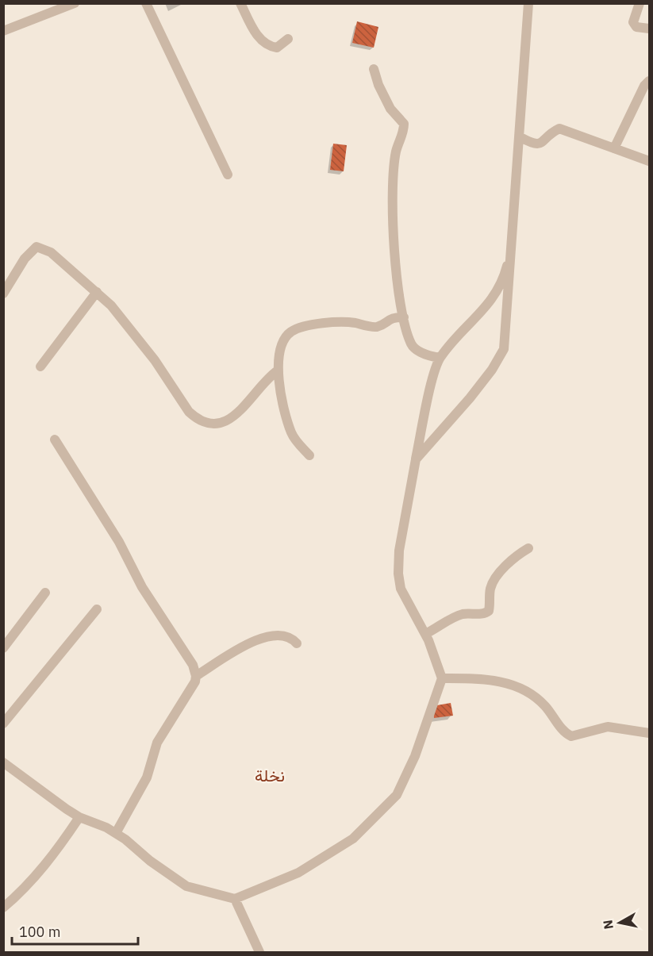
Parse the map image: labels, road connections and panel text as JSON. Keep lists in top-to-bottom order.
{
  "districts": ["نخلة"],
  "scale_bar": "100 m",
  "north": "left"
}
